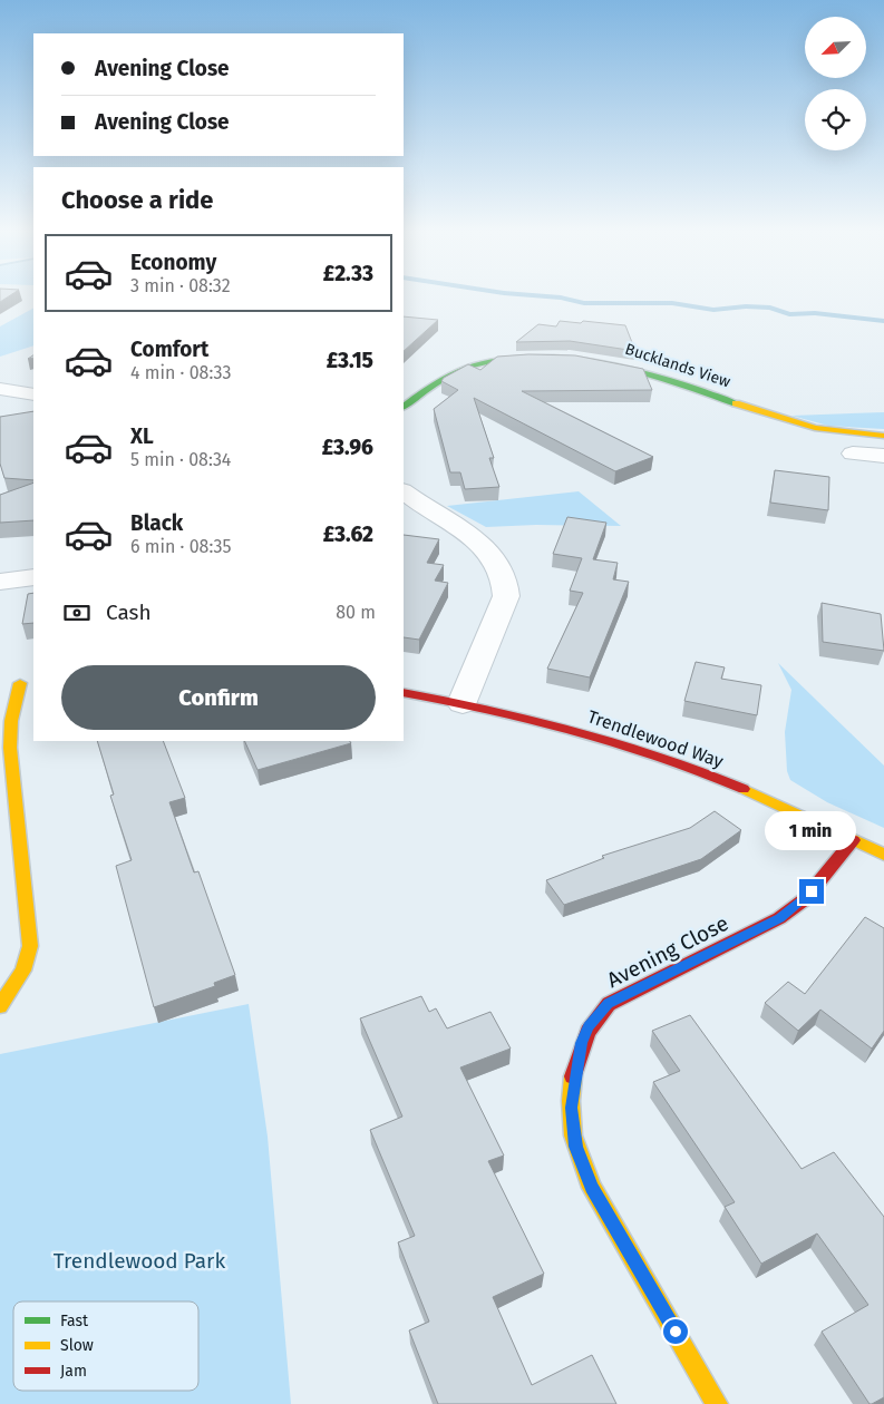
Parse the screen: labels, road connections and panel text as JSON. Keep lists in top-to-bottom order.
{
  "streets": {
    "street": ["Bucklands View", "Trendlewood Way", "Avening Close"]
  },
  "crossings": [
    ["Trendlewood Way", "Avening Close"]
  ],
  "parks": ["Trendlewood Park"],
  "legend": ["Fast", "Slow", "Jam"],
  "north": "bottom left",
  "page": {
    "banner": ["Avening Close", "Avening Close"],
    "heading": "Choose a ride",
    "list": [
      {
        "name": "Economy",
        "note": "3 min · 08:32",
        "value": "£2.33"
      },
      {
        "name": "Comfort",
        "note": "4 min · 08:33",
        "value": "£3.15"
      },
      {
        "name": "XL",
        "note": "5 min · 08:34",
        "value": "£3.96"
      },
      {
        "name": "Black",
        "note": "6 min · 08:35",
        "value": "£3.62"
      }
    ],
    "pay": ["Cash", "80 m"],
    "buttons": "Confirm",
    "bubble": "1 min"
  }
}
